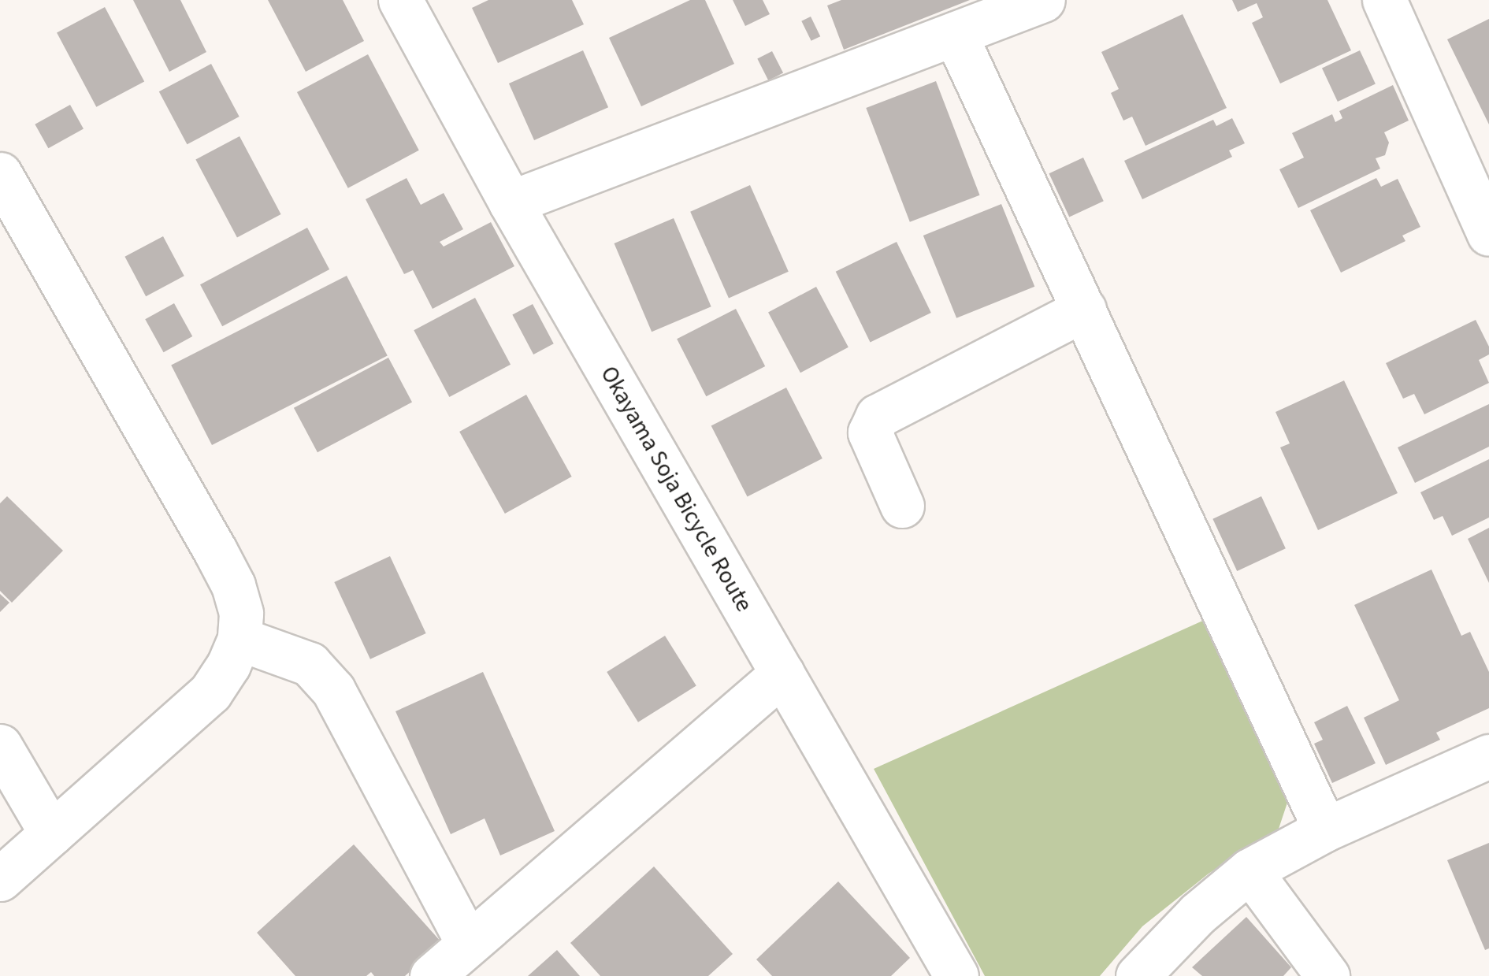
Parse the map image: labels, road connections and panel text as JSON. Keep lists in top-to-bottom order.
{
  "streets": {
    "street": ["Okayama Soja Bicycle Route"]
  }
}
